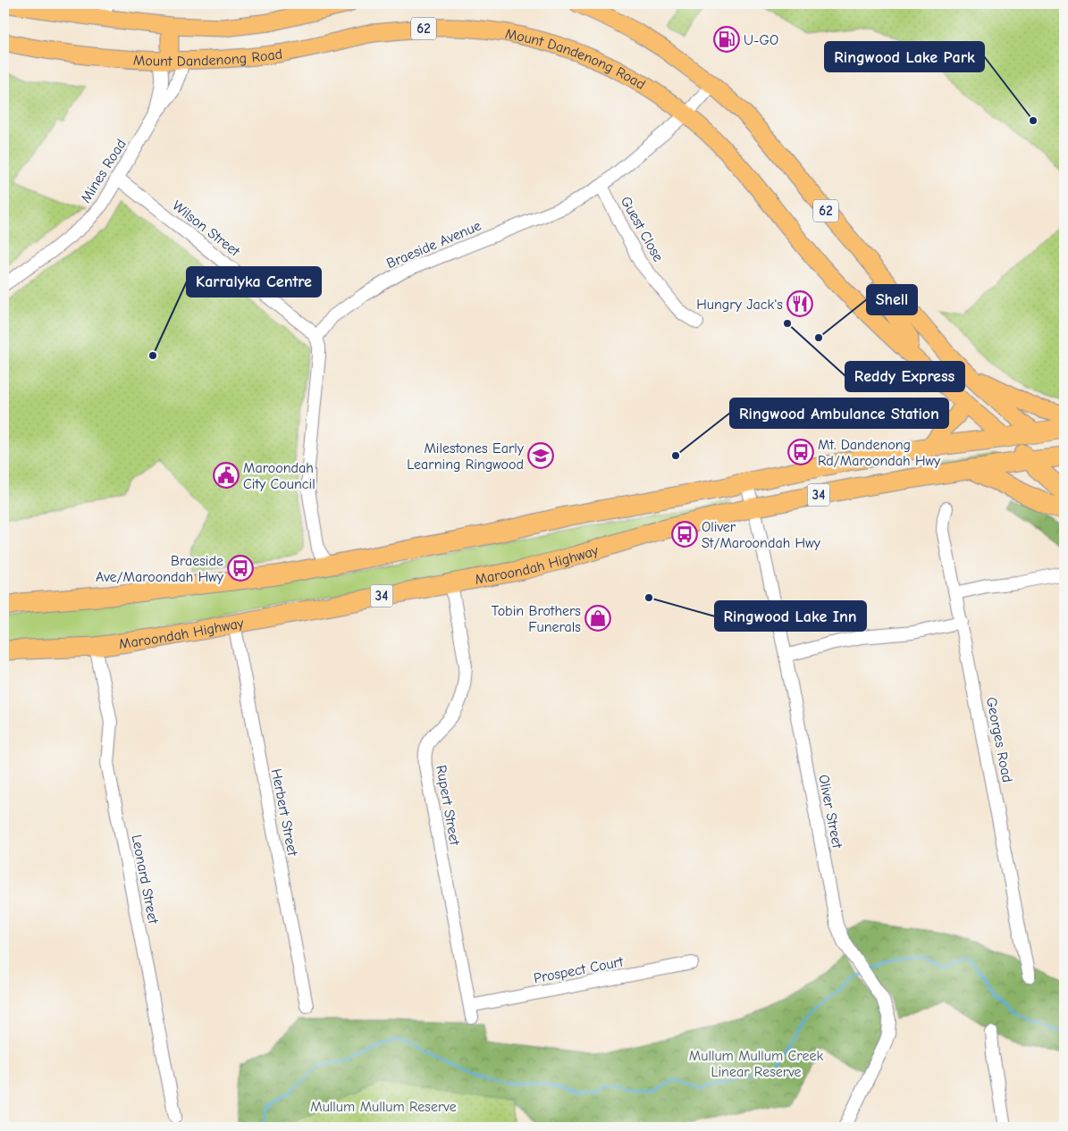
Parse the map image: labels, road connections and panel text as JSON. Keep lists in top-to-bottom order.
{
  "streets": {
    "highway": ["62", "34", "Maroondah Highway"],
    "main road": ["Mount Dandenong Road"],
    "street": [
      "Mines Road",
      "Wilson Street",
      "Guest Close",
      "Braeside Avenue",
      "Georges Road",
      "Rupert Street",
      "Oliver Street",
      "Herbert Street",
      "Leonard Street",
      "Prospect Court"
    ]
  },
  "crossings": [
    ["62", "Mount Dandenong Road"],
    ["62", "Braeside Avenue"],
    ["62", "34"],
    ["62", "Maroondah Highway"],
    ["Mount Dandenong Road", "Mines Road"],
    ["Mount Dandenong Road", "Braeside Avenue"],
    ["Mount Dandenong Road", "34"],
    ["Mines Road", "Wilson Street"],
    ["Wilson Street", "Braeside Avenue"],
    ["Guest Close", "Braeside Avenue"],
    ["34", "Oliver Street"],
    ["Maroondah Highway", "Rupert Street"],
    ["Maroondah Highway", "Oliver Street"],
    ["Maroondah Highway", "Herbert Street"],
    ["Maroondah Highway", "Leonard Street"],
    ["Rupert Street", "Prospect Court"]
  ],
  "parks": ["Mullum Mullum Creek Linear Reserve", "Mullum Mullum Reserve"],
  "places": {
    "fuel station": ["U-GO"],
    "other": [
      "Ringwood Lake Park",
      "Reddy Express",
      "Shell",
      "Karralyka Centre",
      "Ringwood Ambulance Station",
      "Ringwood Lake Inn"
    ],
    "restaurant": ["Hungry Jack's"],
    "bus stop": ["Mt. Dandenong Rd/Maroondah Hwy", "Oliver St/Maroondah Hwy", "Braeside Ave/Maroondah Hwy"],
    "school or university": ["Milestones Early Learning Ringwood"],
    "public building": ["Maroondah City Council"],
    "shop": ["Tobin Brothers Funerals"]
  }
}
